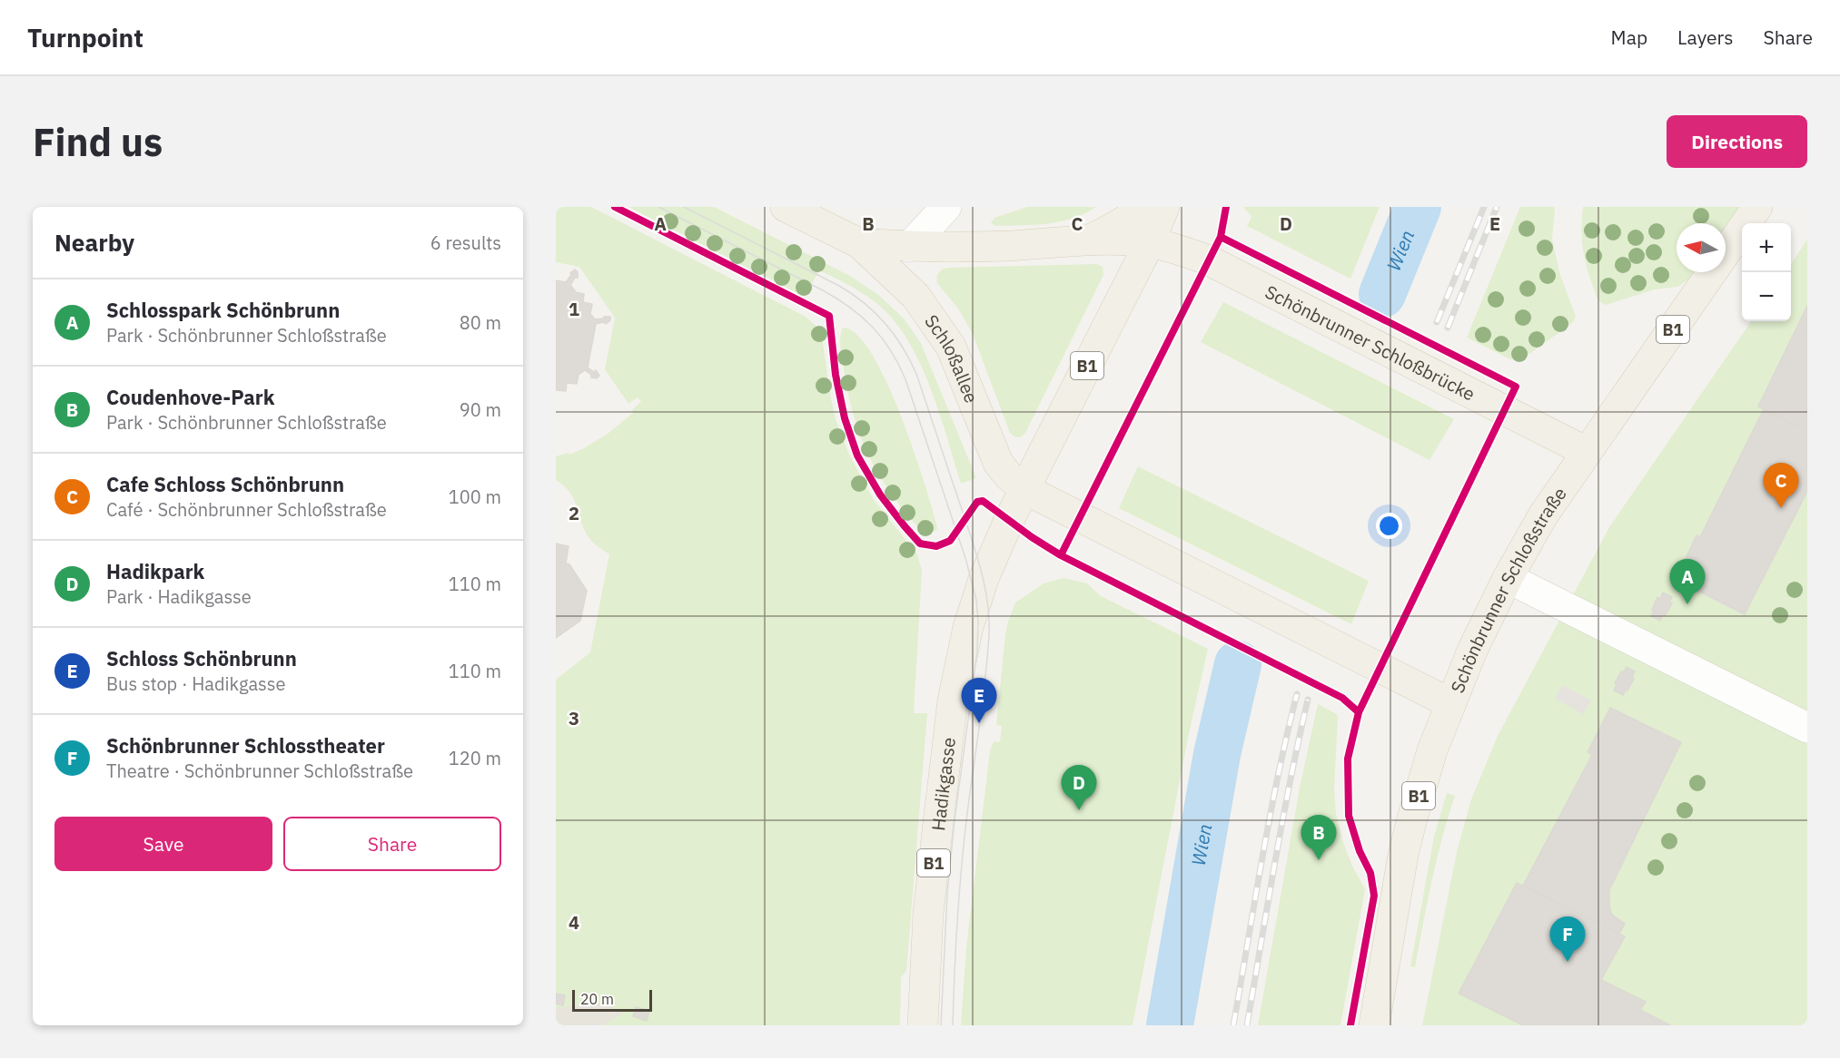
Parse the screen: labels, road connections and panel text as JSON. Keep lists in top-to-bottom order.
{
  "streets": {
    "main road": [
      "B1",
      "Schönbrunner Schloßbrücke",
      "Schloßallee",
      "Schönbrunner Schloßstraße",
      "Hadikgasse"
    ]
  },
  "crossings": [
    ["B1", "Schönbrunner Schloßbrücke"],
    ["B1", "Schloßallee"],
    ["B1", "Hadikgasse"],
    ["Schönbrunner Schloßbrücke", "Schloßallee"],
    ["Schönbrunner Schloßbrücke", "Schönbrunner Schloßstraße"],
    ["Schloßallee", "Hadikgasse"]
  ],
  "water": ["Wien"],
  "scale_bar": "20 m",
  "north": "left",
  "page": {
    "header": "Turnpoint",
    "nav": ["Map", "Layers", "Share"],
    "buttons": [
      "Directions",
      ["Save", "Share"]
    ],
    "title": "Find us",
    "heading": ["Nearby", "6 results"],
    "map_buttons": ["+", "−"],
    "list": [
      {
        "mark": "A",
        "name": "Schlosspark Schönbrunn",
        "note": "Park · Schönbrunner Schloßstraße",
        "value": "80 m"
      },
      {
        "mark": "B",
        "name": "Coudenhove-Park",
        "note": "Park · Schönbrunner Schloßstraße",
        "value": "90 m"
      },
      {
        "mark": "C",
        "name": "Cafe Schloss Schönbrunn",
        "note": "Café · Schönbrunner Schloßstraße",
        "value": "100 m"
      },
      {
        "mark": "D",
        "name": "Hadikpark",
        "note": "Park · Hadikgasse",
        "value": "110 m"
      },
      {
        "mark": "E",
        "name": "Schloss Schönbrunn",
        "note": "Bus stop · Hadikgasse",
        "value": "110 m"
      },
      {
        "mark": "F",
        "name": "Schönbrunner Schlosstheater",
        "note": "Theatre · Schönbrunner Schloßstraße",
        "value": "120 m"
      }
    ],
    "pins": [
      "C",
      "A",
      "E",
      "D",
      "B",
      "F"
    ],
    "scale": "20 m"
  },
  "grid": {
    "columns": [
      "A",
      "B",
      "C",
      "D",
      "E"
    ],
    "rows": [
      "1",
      "2",
      "3",
      "4"
    ]
  }
}
